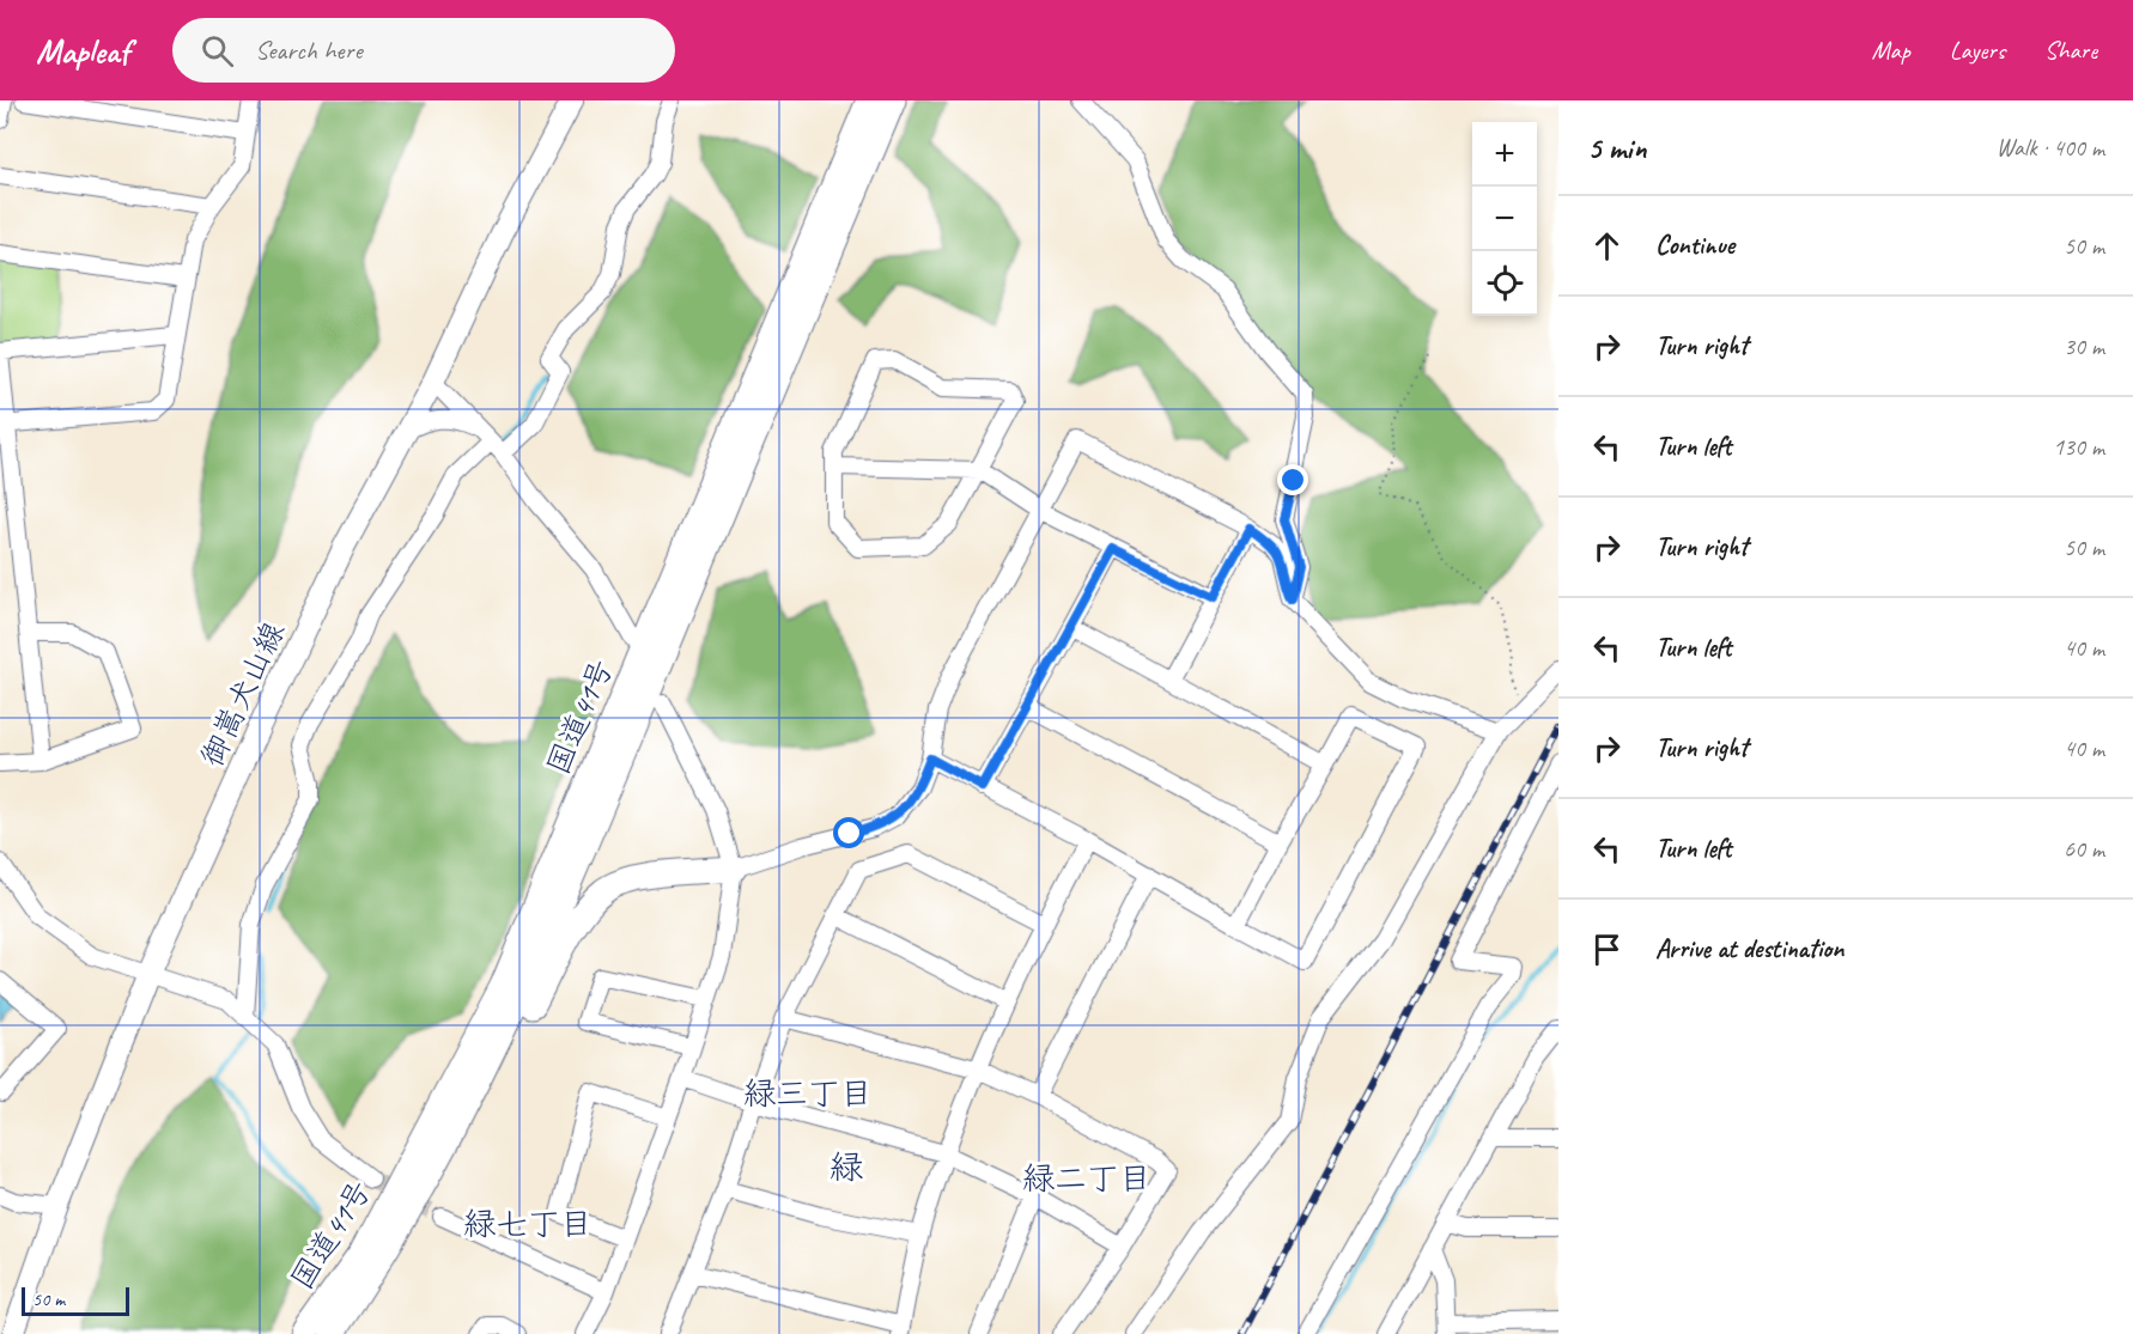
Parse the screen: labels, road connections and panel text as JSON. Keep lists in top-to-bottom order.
{
  "streets": {
    "highway": ["国道41号"],
    "main road": ["御嵩犬山線"]
  },
  "districts": [
    "緑三丁目",
    "緑",
    "緑二丁目",
    "緑七丁目"
  ],
  "scale_bar": "50 m",
  "page": {
    "header": "Mapleaf",
    "search": "Search here",
    "nav": ["Map", "Layers", "Share"],
    "heading": ["5 min", "Walk · 400 m"],
    "map_buttons": ["+", "−"],
    "list": [
      ["Continue", "50 m"],
      ["Turn right", "30 m"],
      ["Turn left", "130 m"],
      ["Turn right", "50 m"],
      ["Turn left", "40 m"],
      ["Turn right", "40 m"],
      ["Turn left", "60 m"],
      "Arrive at destination"
    ],
    "scale": "50 m"
  }
}
